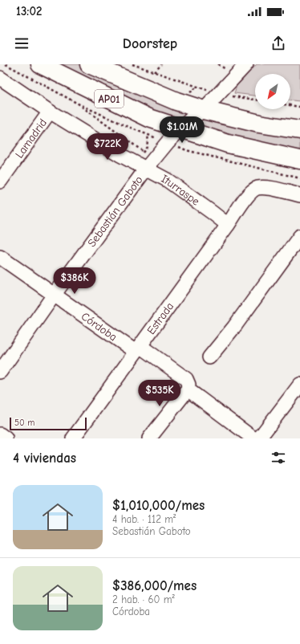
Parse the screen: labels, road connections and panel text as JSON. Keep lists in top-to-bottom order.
{
  "streets": {
    "highway": ["AP01"],
    "street": [
      "Lamadrid",
      "Iturraspe",
      "Sebastián Gaboto",
      "Estrada",
      "Córdoba"
    ]
  },
  "crossings": [
    ["AP01", "Sebastián Gaboto"],
    ["Lamadrid", "Iturraspe"],
    ["Iturraspe", "Sebastián Gaboto"],
    ["Iturraspe", "Estrada"],
    ["Sebastián Gaboto", "Córdoba"],
    ["Estrada", "Córdoba"]
  ],
  "scale_bar": "50 m",
  "north": "bottom left",
  "page": {
    "status": "13:02",
    "header": "Doorstep",
    "price": [
      "$1.01M",
      "$722K",
      "$386K",
      "$535K"
    ],
    "scale": "50 m",
    "heading": "4 viviendas",
    "list": [
      {
        "name": "$1,010,000/mes",
        "note": "4 hab. · 112 m² · Sebastián Gaboto"
      },
      {
        "name": "$386,000/mes",
        "note": "2 hab. · 60 m² · Córdoba"
      }
    ]
  }
}
